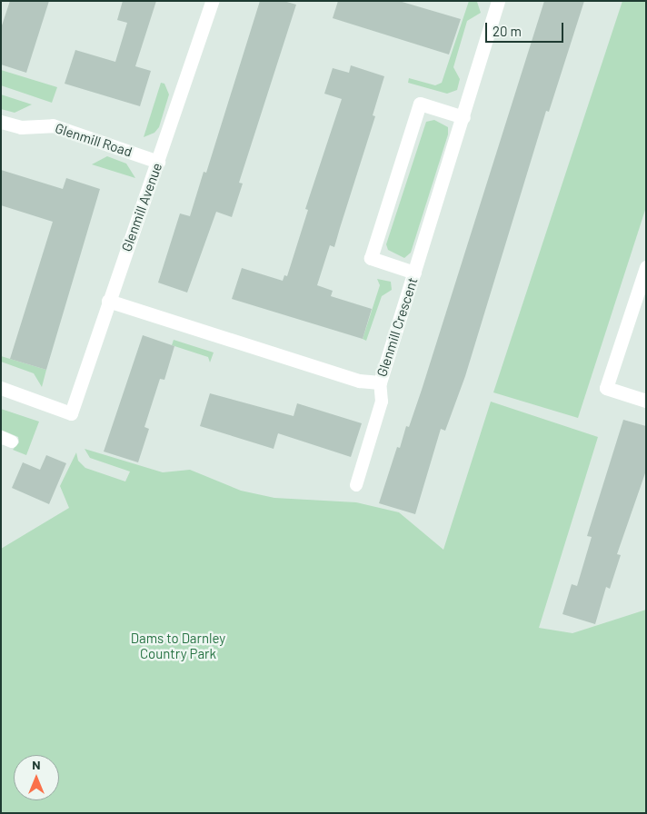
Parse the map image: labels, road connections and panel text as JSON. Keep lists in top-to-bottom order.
{
  "streets": {
    "street": ["Glenmill Road", "Glenmill Avenue", "Glenmill Crescent"]
  },
  "crossings": [
    ["Glenmill Road", "Glenmill Avenue"],
    ["Glenmill Avenue", "Glenmill Crescent"]
  ],
  "parks": ["Dams to Darnley Country Park"],
  "scale_bar": "20 m",
  "north": "top"
}
